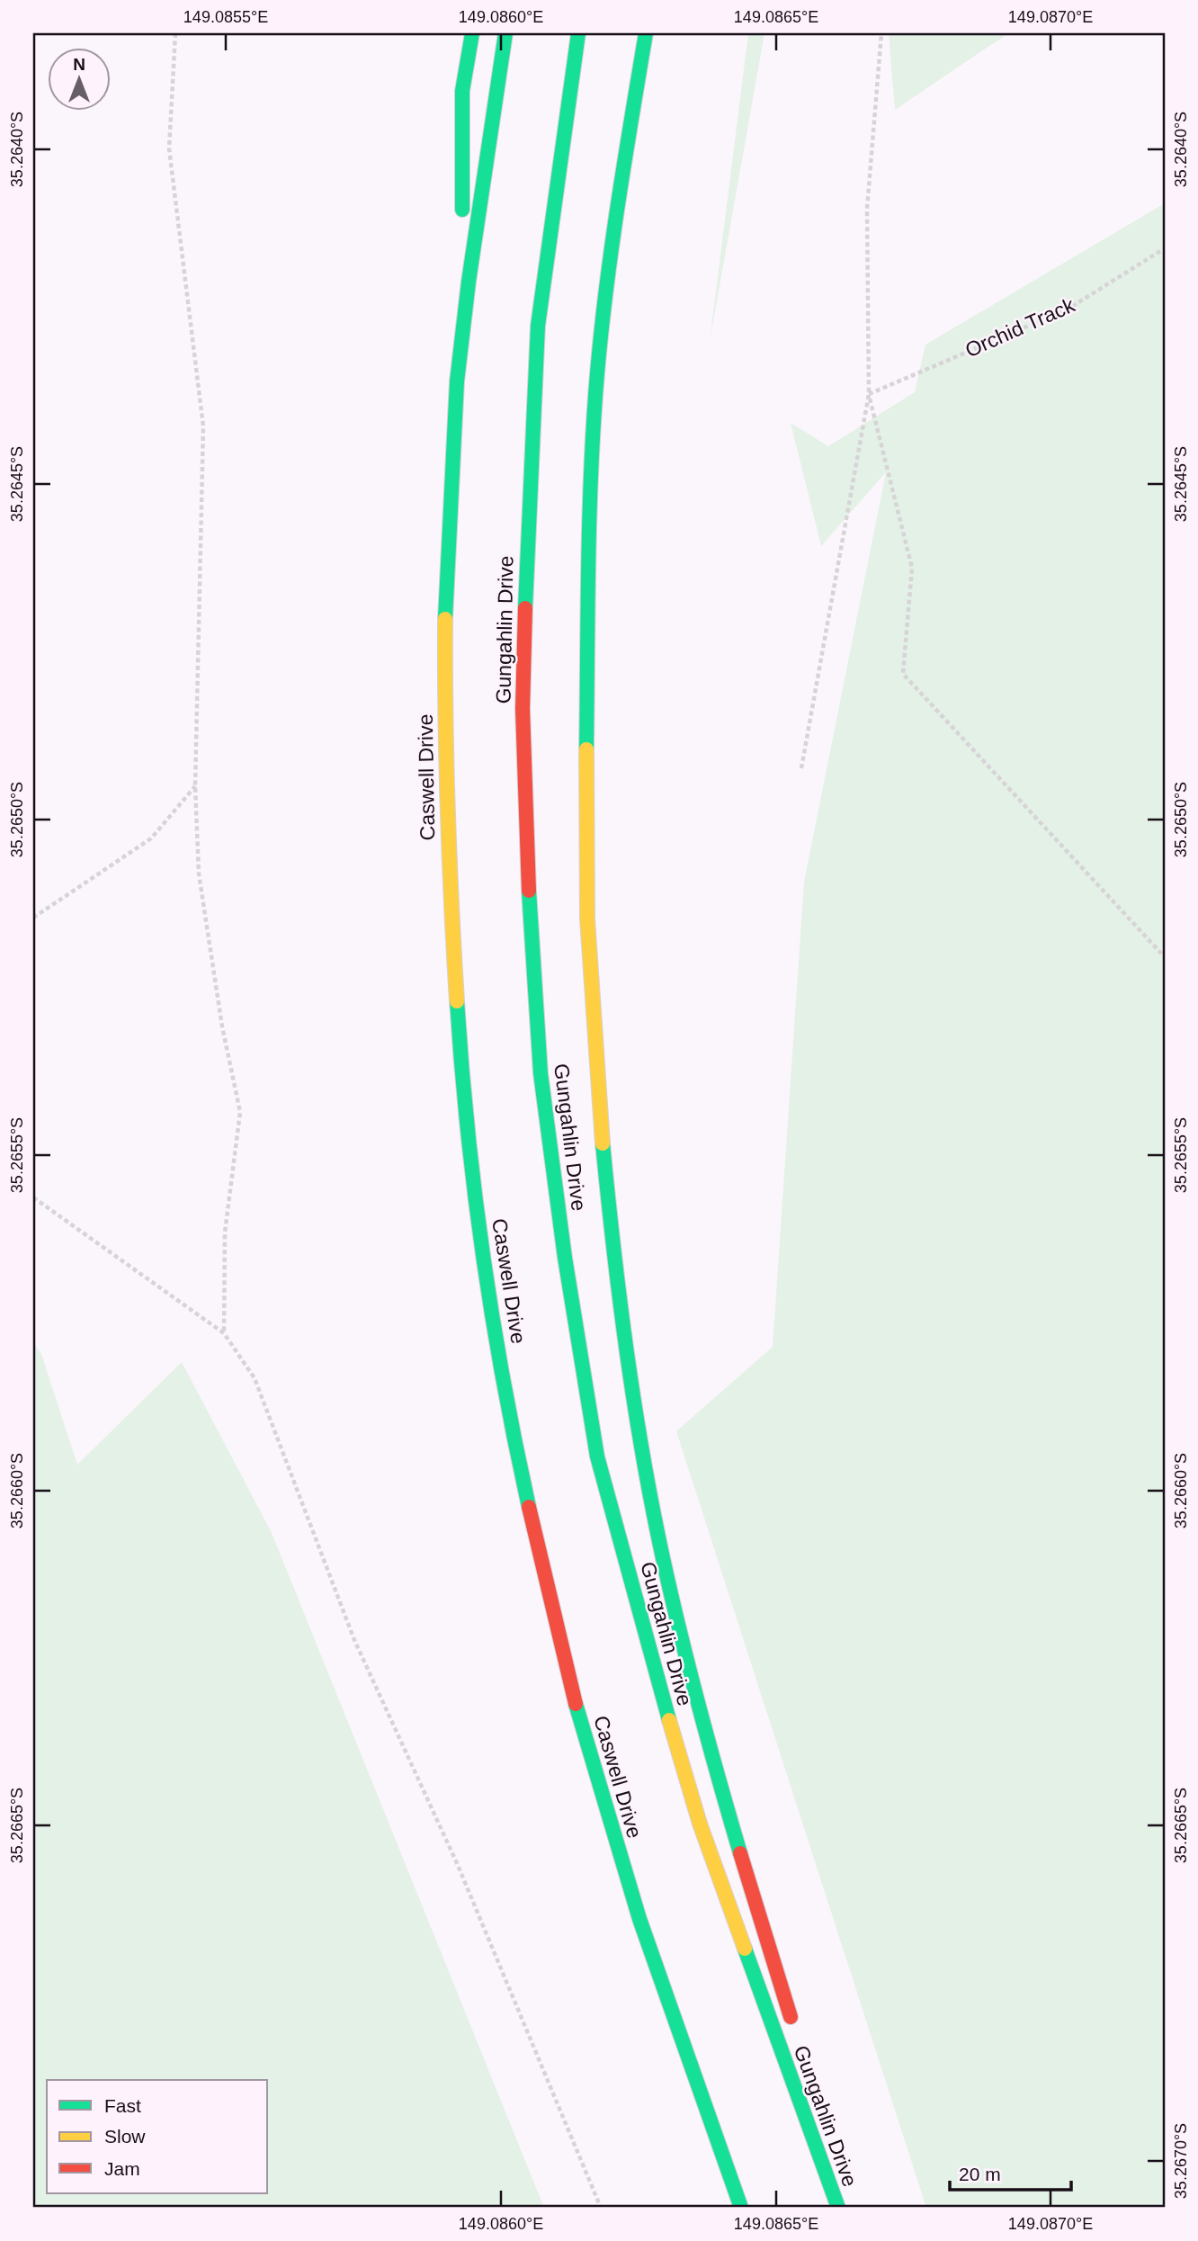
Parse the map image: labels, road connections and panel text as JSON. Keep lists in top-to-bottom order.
{
  "streets": {
    "highway": ["Gungahlin Drive", "Caswell Drive"],
    "path": ["Orchid Track"]
  },
  "legend": ["Fast", "Slow", "Jam"],
  "scale_bar": "20 m",
  "north": "top",
  "coordinates": [
    "149.0855°E",
    "149.0860°E",
    "149.0865°E",
    "149.0870°E",
    "35.2640°S",
    "35.2645°S",
    "35.2650°S",
    "35.2655°S",
    "35.2660°S",
    "35.2665°S",
    "35.2670°S"
  ]
}
